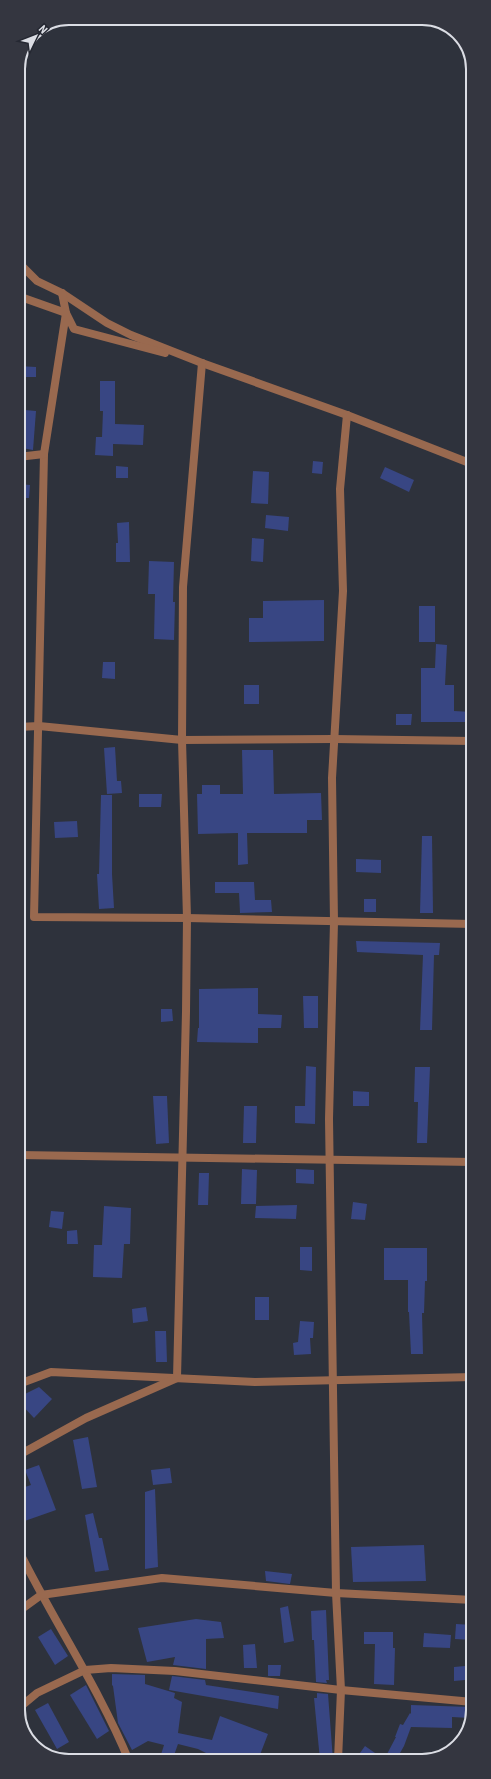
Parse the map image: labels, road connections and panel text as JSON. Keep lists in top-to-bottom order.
{
  "north": "top right"
}
